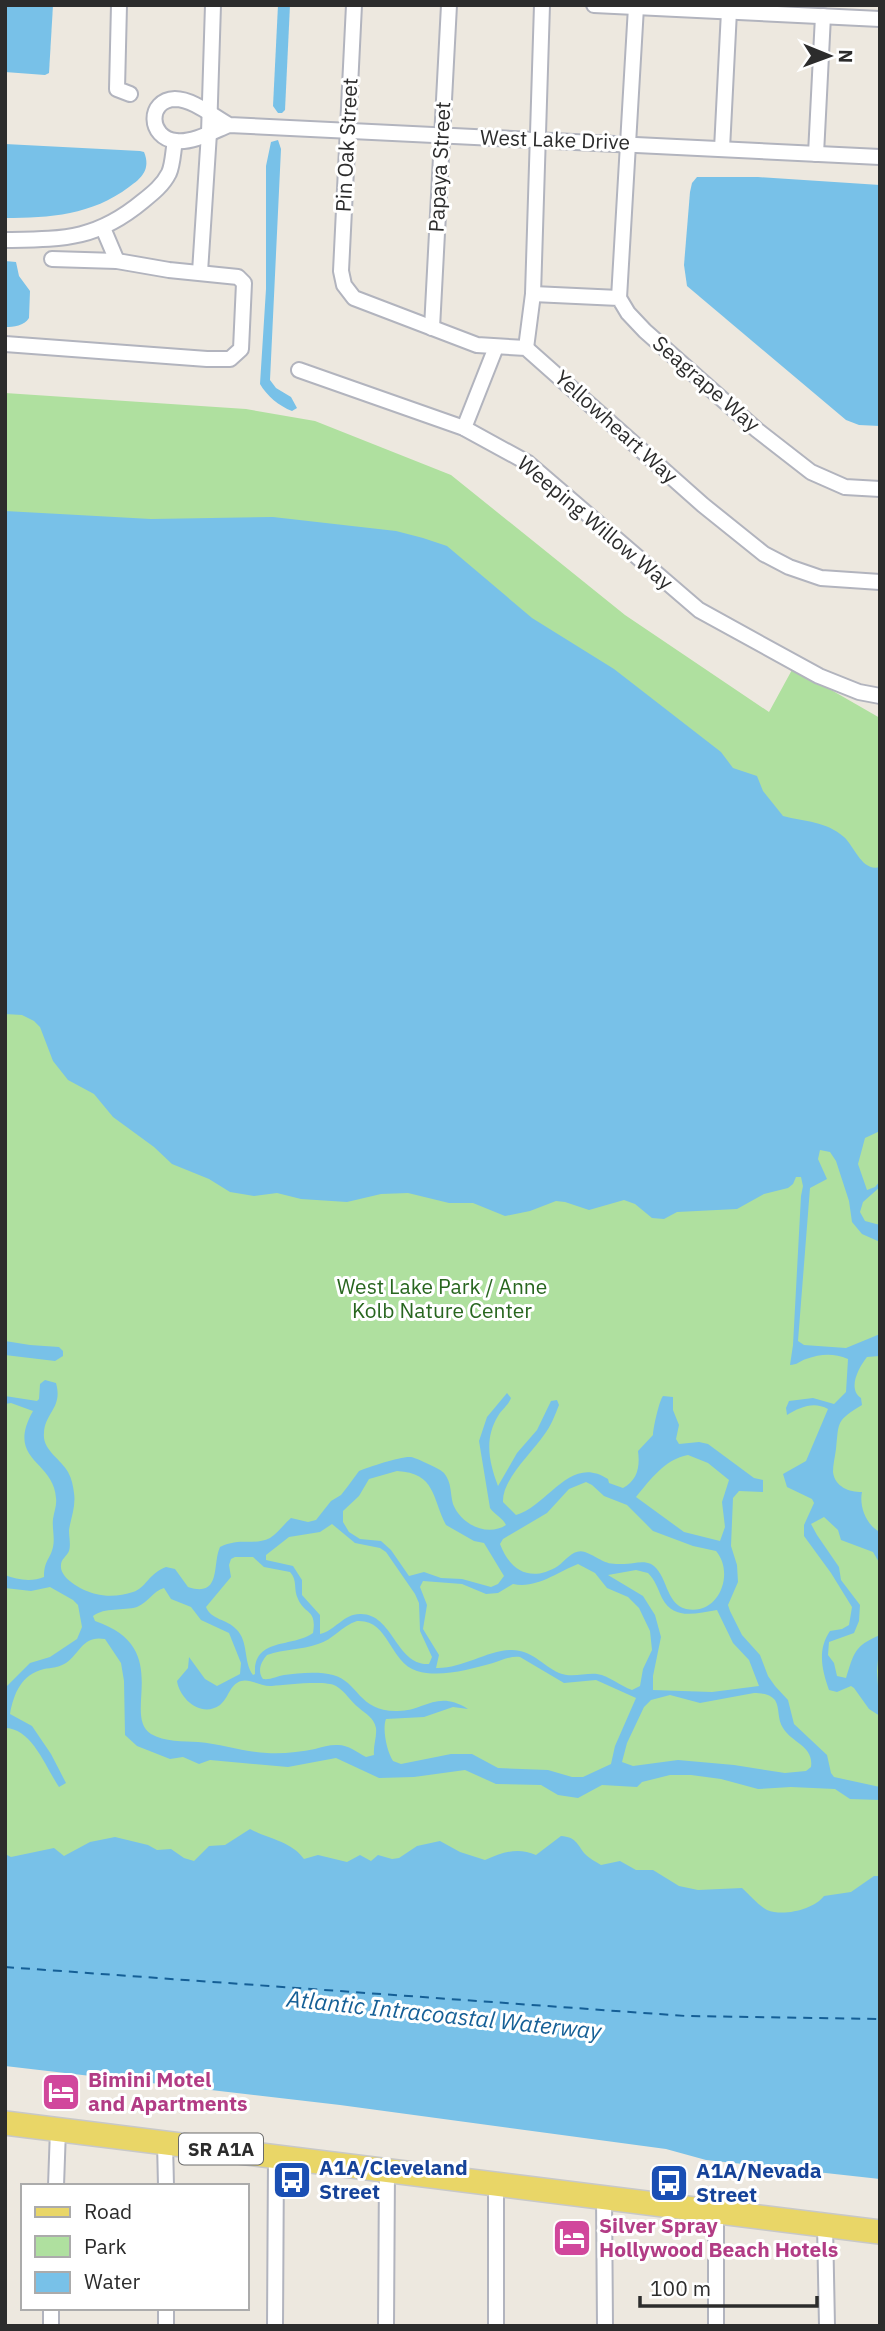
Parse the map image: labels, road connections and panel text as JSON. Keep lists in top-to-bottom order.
{
  "streets": {
    "main road": ["SR A1A"],
    "street": [
      "West Lake Drive",
      "Pin Oak Street",
      "Papaya Street",
      "Seagrape Way",
      "Yellowheart Way",
      "Weeping Willow Way"
    ]
  },
  "crossings": [
    ["West Lake Drive", "Pin Oak Street"],
    ["West Lake Drive", "Papaya Street"],
    ["Pin Oak Street", "Papaya Street"]
  ],
  "water": ["Atlantic Intracoastal Waterway"],
  "parks": ["West Lake Park / Anne Kolb Nature Center"],
  "places": {
    "hotel": ["Bimini Motel and Apartments", "Silver Spray Hollywood Beach Hotels"],
    "bus stop": ["A1A/Cleveland Street", "A1A/Nevada Street"]
  },
  "legend": ["Road", "Park", "Water"],
  "scale_bar": "100 m",
  "north": "right"
}
